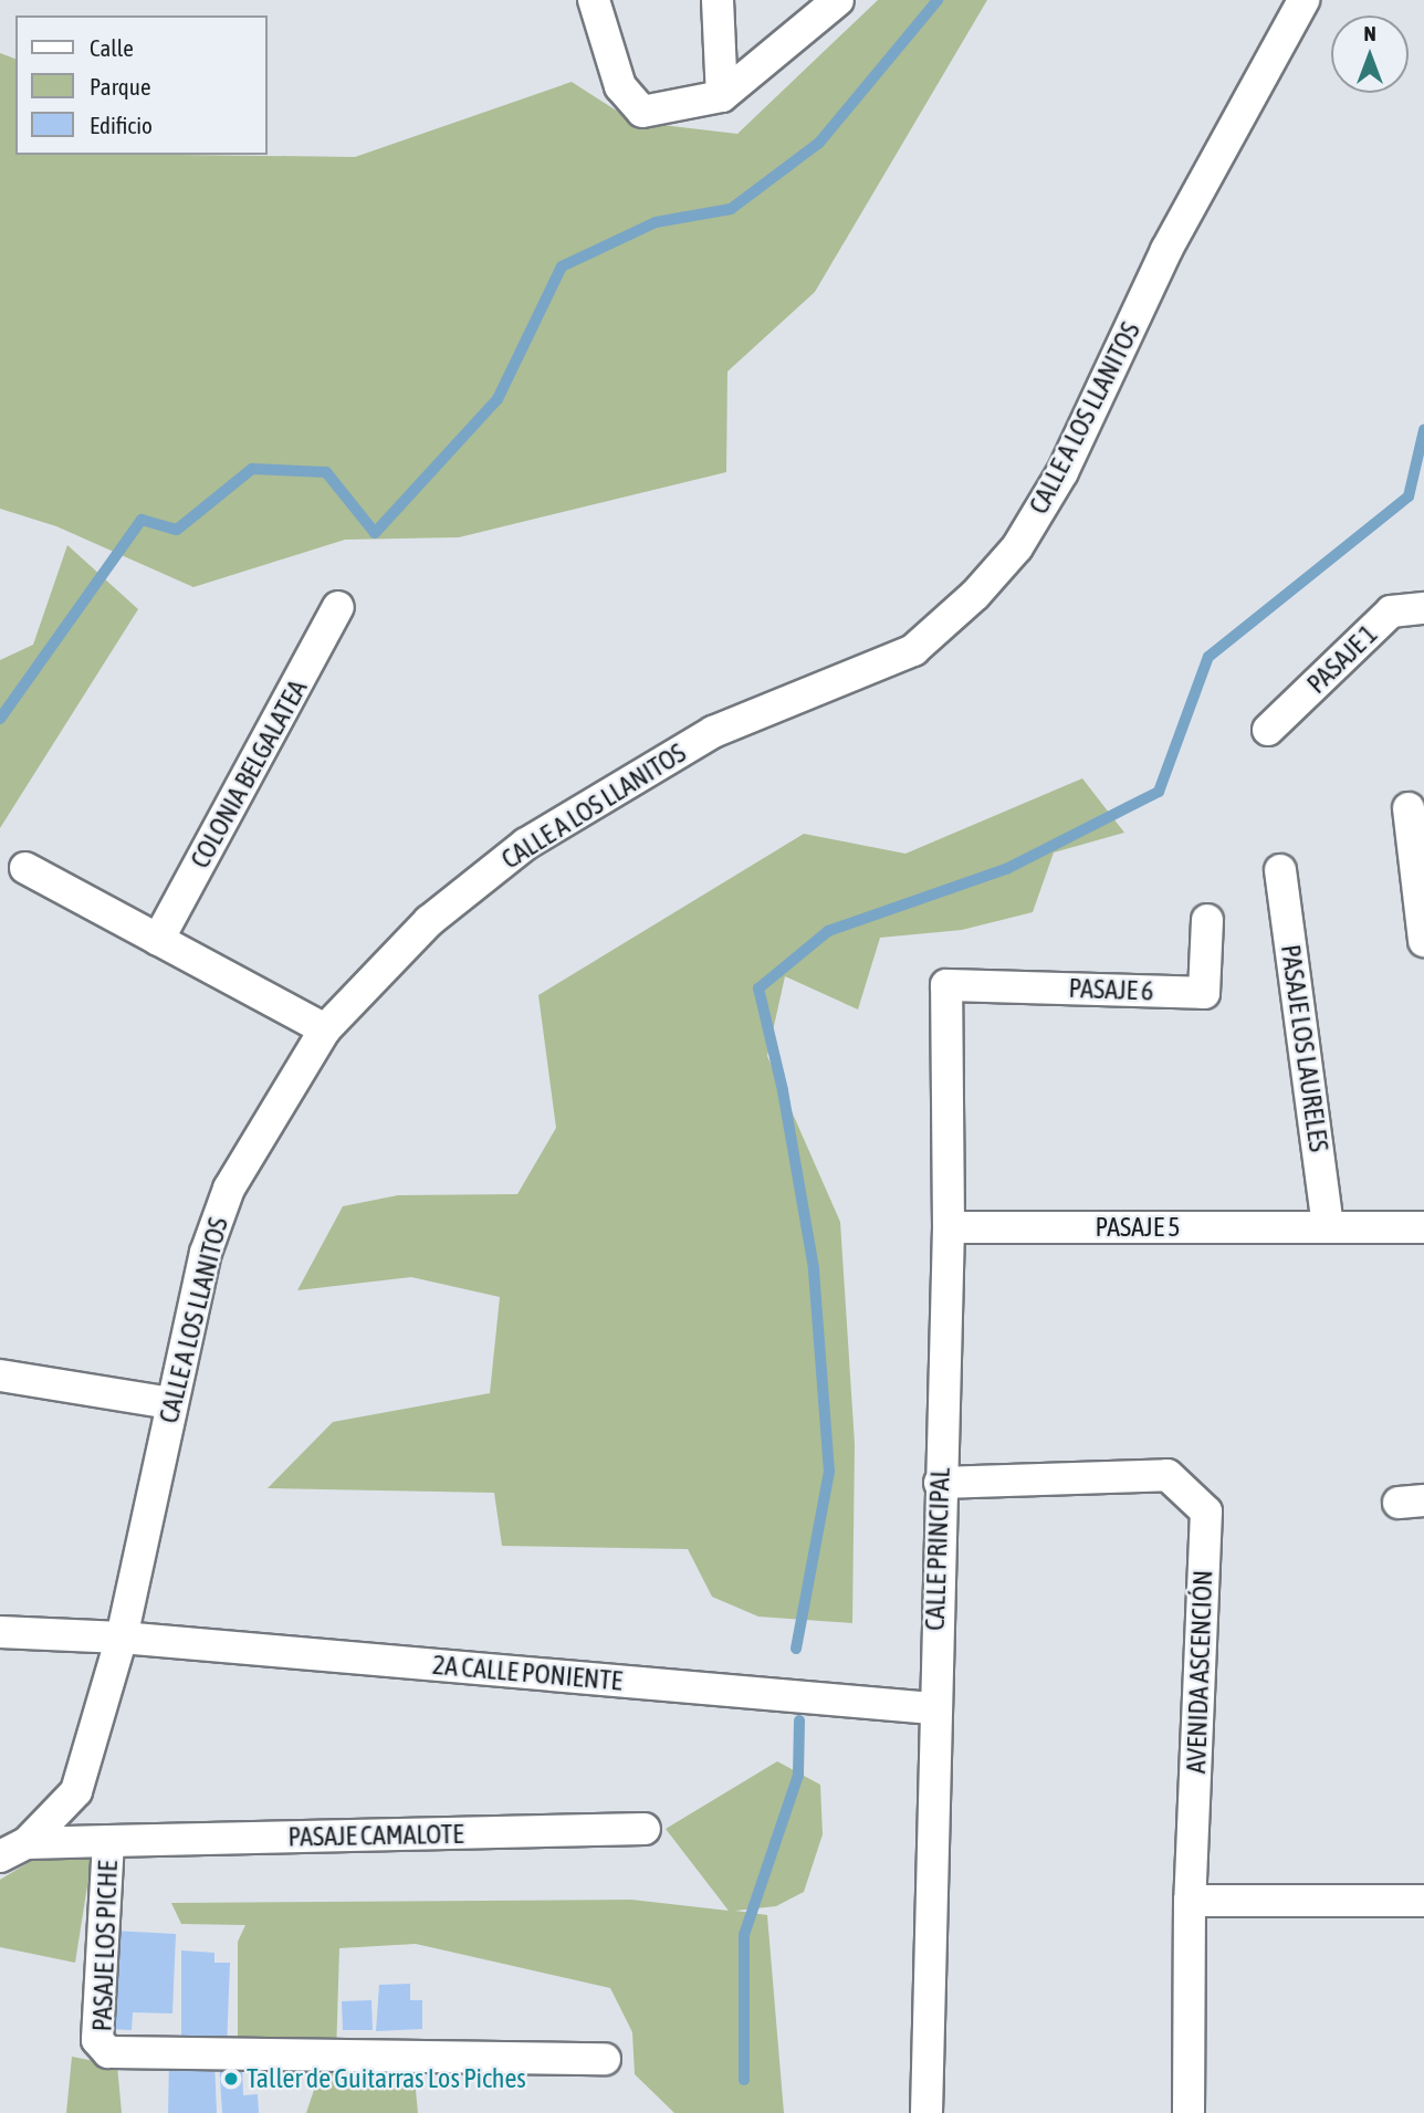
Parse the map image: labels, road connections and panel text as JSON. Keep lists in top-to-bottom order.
{
  "streets": {
    "street": [
      "CALLE A LOS LLANITOS",
      "PASAJE 1",
      "COLONIA BELGALATEA",
      "PASAJE 6",
      "PASAJE LOS LAURELES",
      "PASAJE 5",
      "CALLE PRINCIPAL",
      "AVENIDA ASCENCIÓN",
      "2A CALLE PONIENTE",
      "PASAJE CAMALOTE",
      "PASAJE LOS PICHE"
    ]
  },
  "crossings": [
    ["CALLE A LOS LLANITOS", "2A CALLE PONIENTE"],
    ["CALLE A LOS LLANITOS", "PASAJE LOS PICHE"],
    ["PASAJE 6", "CALLE PRINCIPAL"],
    ["PASAJE LOS LAURELES", "PASAJE 5"],
    ["PASAJE 5", "CALLE PRINCIPAL"],
    ["CALLE PRINCIPAL", "AVENIDA ASCENCIÓN"],
    ["CALLE PRINCIPAL", "2A CALLE PONIENTE"],
    ["PASAJE CAMALOTE", "PASAJE LOS PICHE"]
  ],
  "places": ["Taller de Guitarras Los Piches"],
  "legend": ["Calle", "Parque", "Edificio"],
  "north": "top"
}
